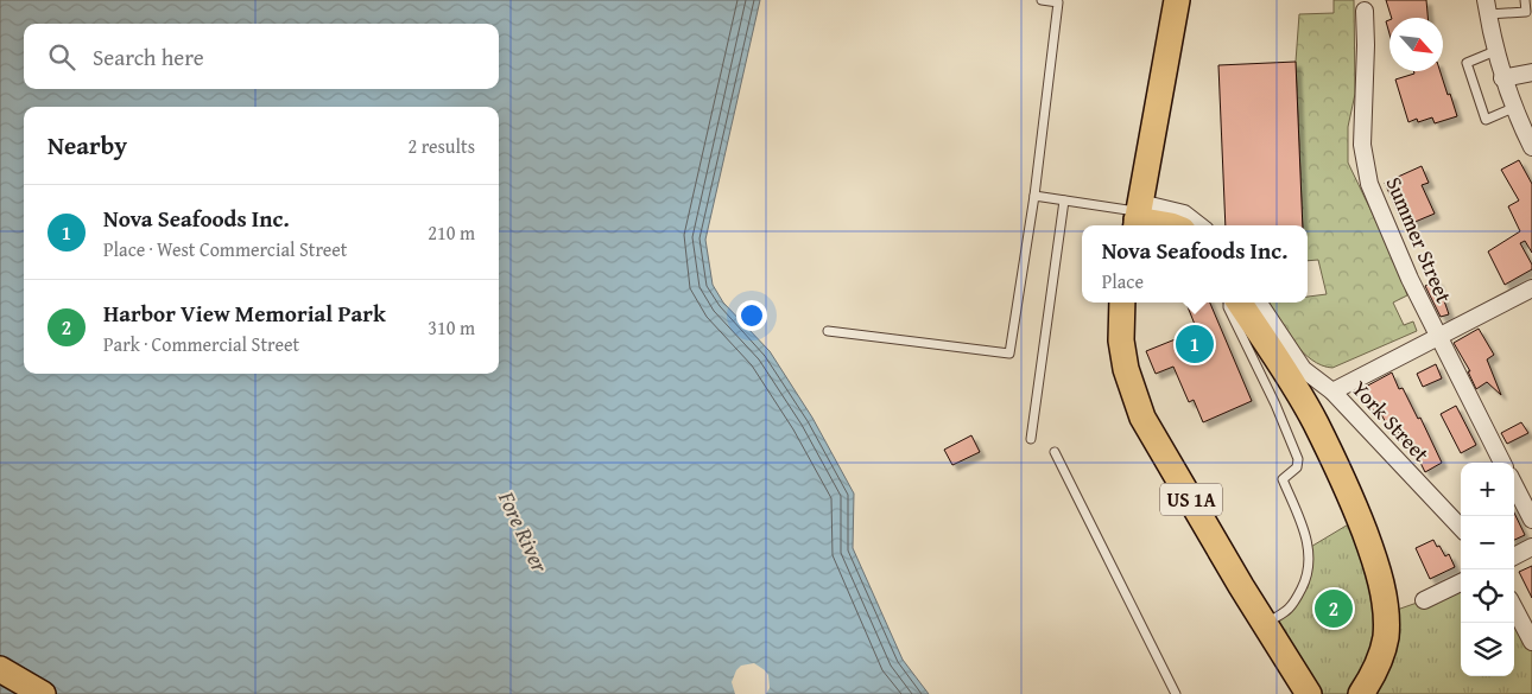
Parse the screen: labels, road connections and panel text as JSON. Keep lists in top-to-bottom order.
{
  "streets": {
    "main road": ["US 1A"],
    "street": ["Summer Street", "York Street"]
  },
  "water": ["Fore River"],
  "north": "bottom right",
  "page": {
    "search": "Search here",
    "heading": ["Nearby", "2 results"],
    "list": [
      {
        "mark": "1",
        "name": "Nova Seafoods Inc.",
        "note": "Place · West Commercial Street",
        "value": "210 m"
      },
      {
        "mark": "2",
        "name": "Harbor View Memorial Park",
        "note": "Park · Commercial Street",
        "value": "310 m"
      }
    ],
    "popup": ["Nova Seafoods Inc.", "Place"],
    "pins": ["1", "2"],
    "map_buttons": ["+", "−"]
  }
}
